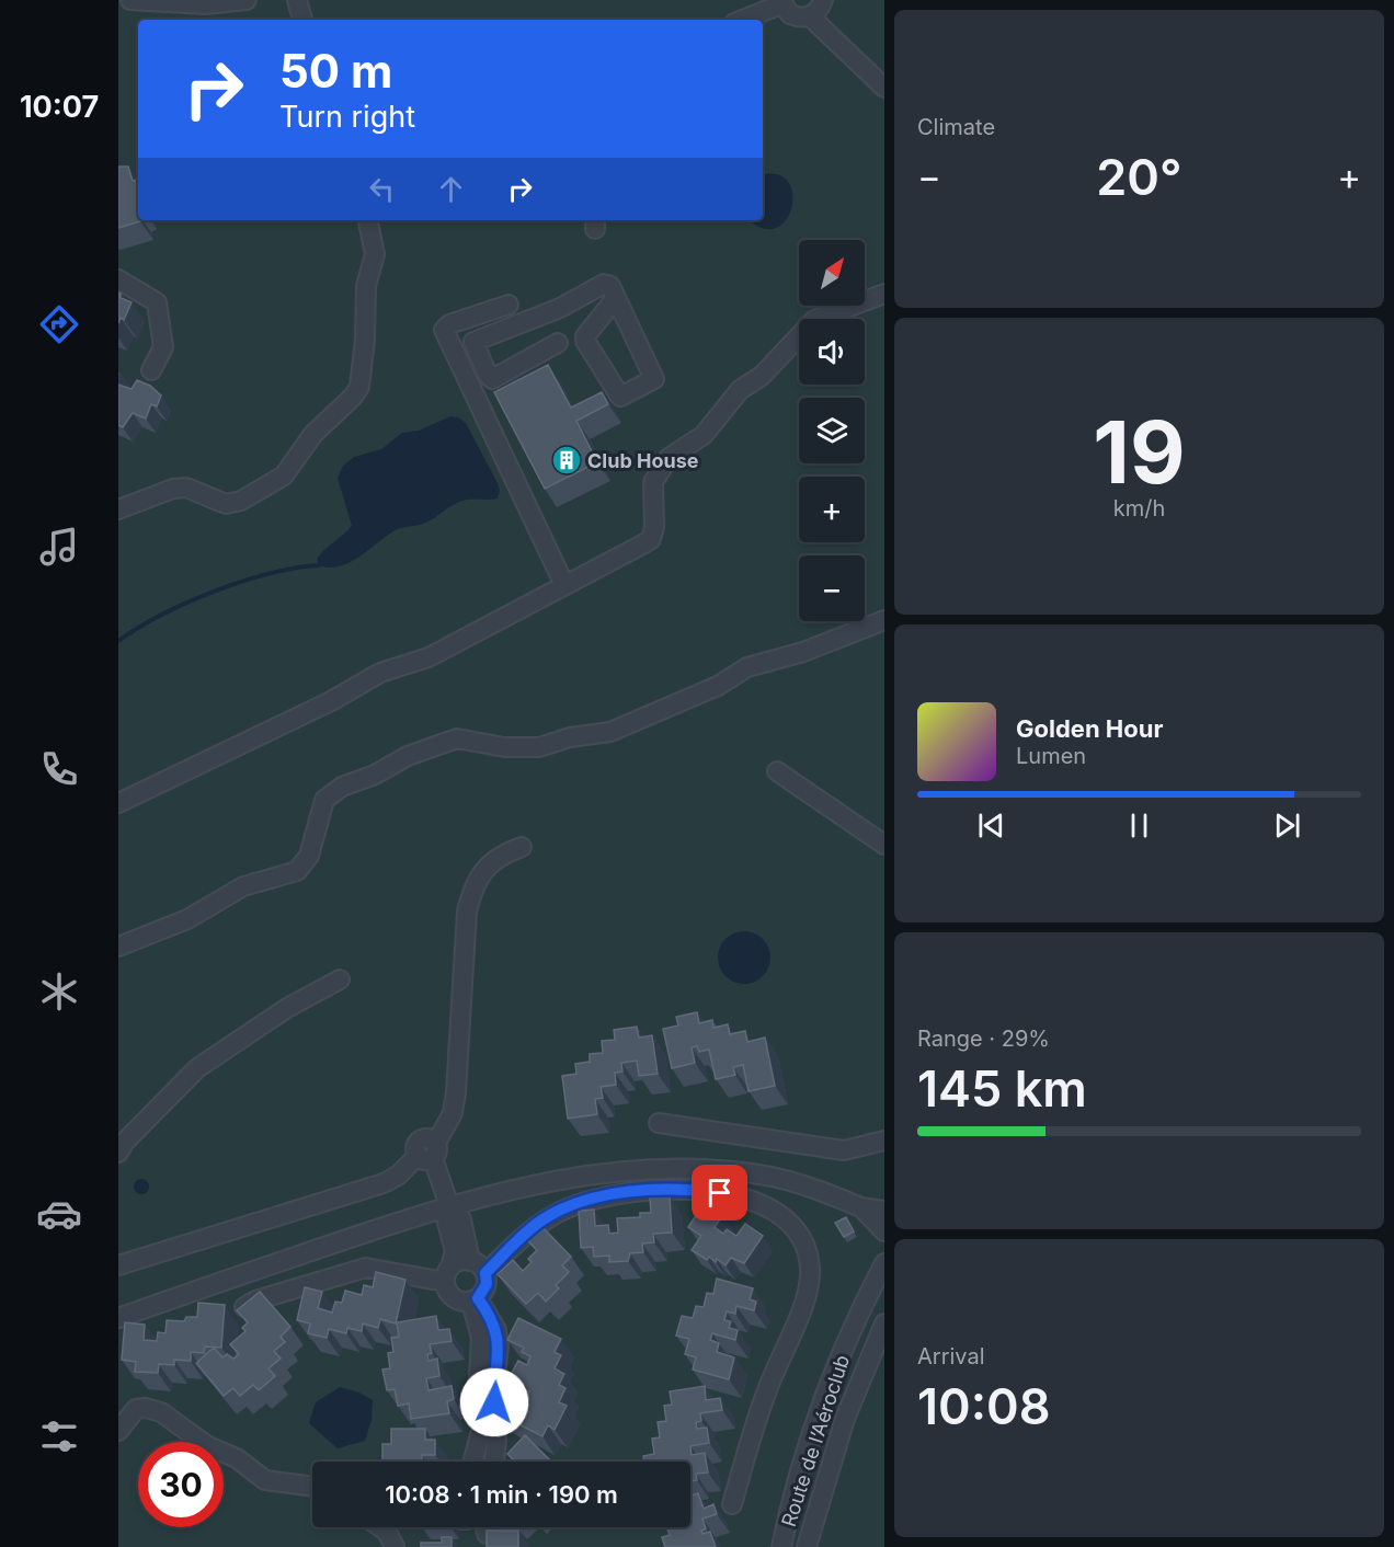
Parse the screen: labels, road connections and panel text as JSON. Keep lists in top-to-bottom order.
{
  "streets": {
    "street": ["Route de l’Aéroclub"]
  },
  "places": {
    "building": ["Club House"]
  },
  "north": "top right",
  "page": {
    "tabs": "10:07",
    "tile": [
      "Climate",
      ["19", "km/h"],
      ["Range · 29%", "145 km"],
      ["Arrival", "10:08"]
    ],
    "turn": ["50 m", "Turn right"],
    "heat": ["−", "20°", "+"],
    "map_buttons": ["+", "−"],
    "song": ["Golden Hour", "Lumen"],
    "limit": "30",
    "trip": "10:08 · 1 min · 190 m"
  }
}
